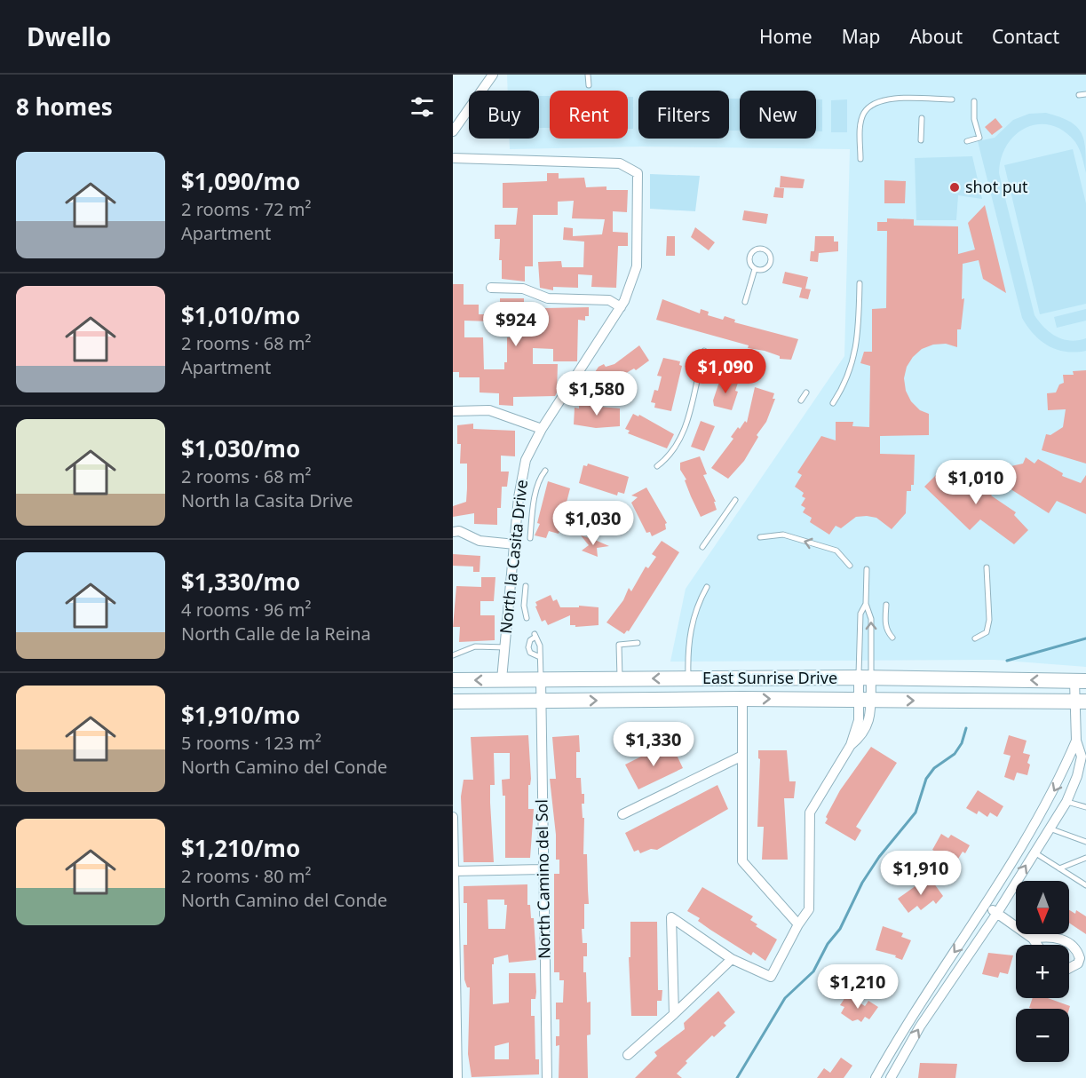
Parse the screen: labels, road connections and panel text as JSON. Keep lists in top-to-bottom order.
{
  "streets": {
    "main road": ["East Sunrise Drive"],
    "street": ["North la Casita Drive", "North Camino del Sol"]
  },
  "crossings": [
    ["North la Casita Drive", "East Sunrise Drive"],
    ["East Sunrise Drive", "North Camino del Sol"]
  ],
  "places": ["shot put"],
  "north": "bottom",
  "page": {
    "header": "Dwello",
    "nav": [
      "Home",
      "Map",
      "About",
      "Contact"
    ],
    "heading": "8 homes",
    "chip": [
      "Buy",
      "Rent",
      "Filters",
      "New"
    ],
    "list": [
      {
        "name": "$1,090/mo",
        "note": "2 rooms · 72 m² · Apartment"
      },
      {
        "name": "$1,010/mo",
        "note": "2 rooms · 68 m² · Apartment"
      },
      {
        "name": "$1,030/mo",
        "note": "2 rooms · 68 m² · North la Casita Drive"
      },
      {
        "name": "$1,330/mo",
        "note": "4 rooms · 96 m² · North Calle de la Reina"
      },
      {
        "name": "$1,910/mo",
        "note": "5 rooms · 123 m² · North Camino del Conde"
      },
      {
        "name": "$1,210/mo",
        "note": "2 rooms · 80 m² · North Camino del Conde"
      }
    ],
    "price": [
      "$924",
      "$1,090",
      "$1,580",
      "$1,010",
      "$1,030",
      "$1,330",
      "$1,910",
      "$1,210"
    ],
    "map_buttons": ["+", "−"]
  }
}
